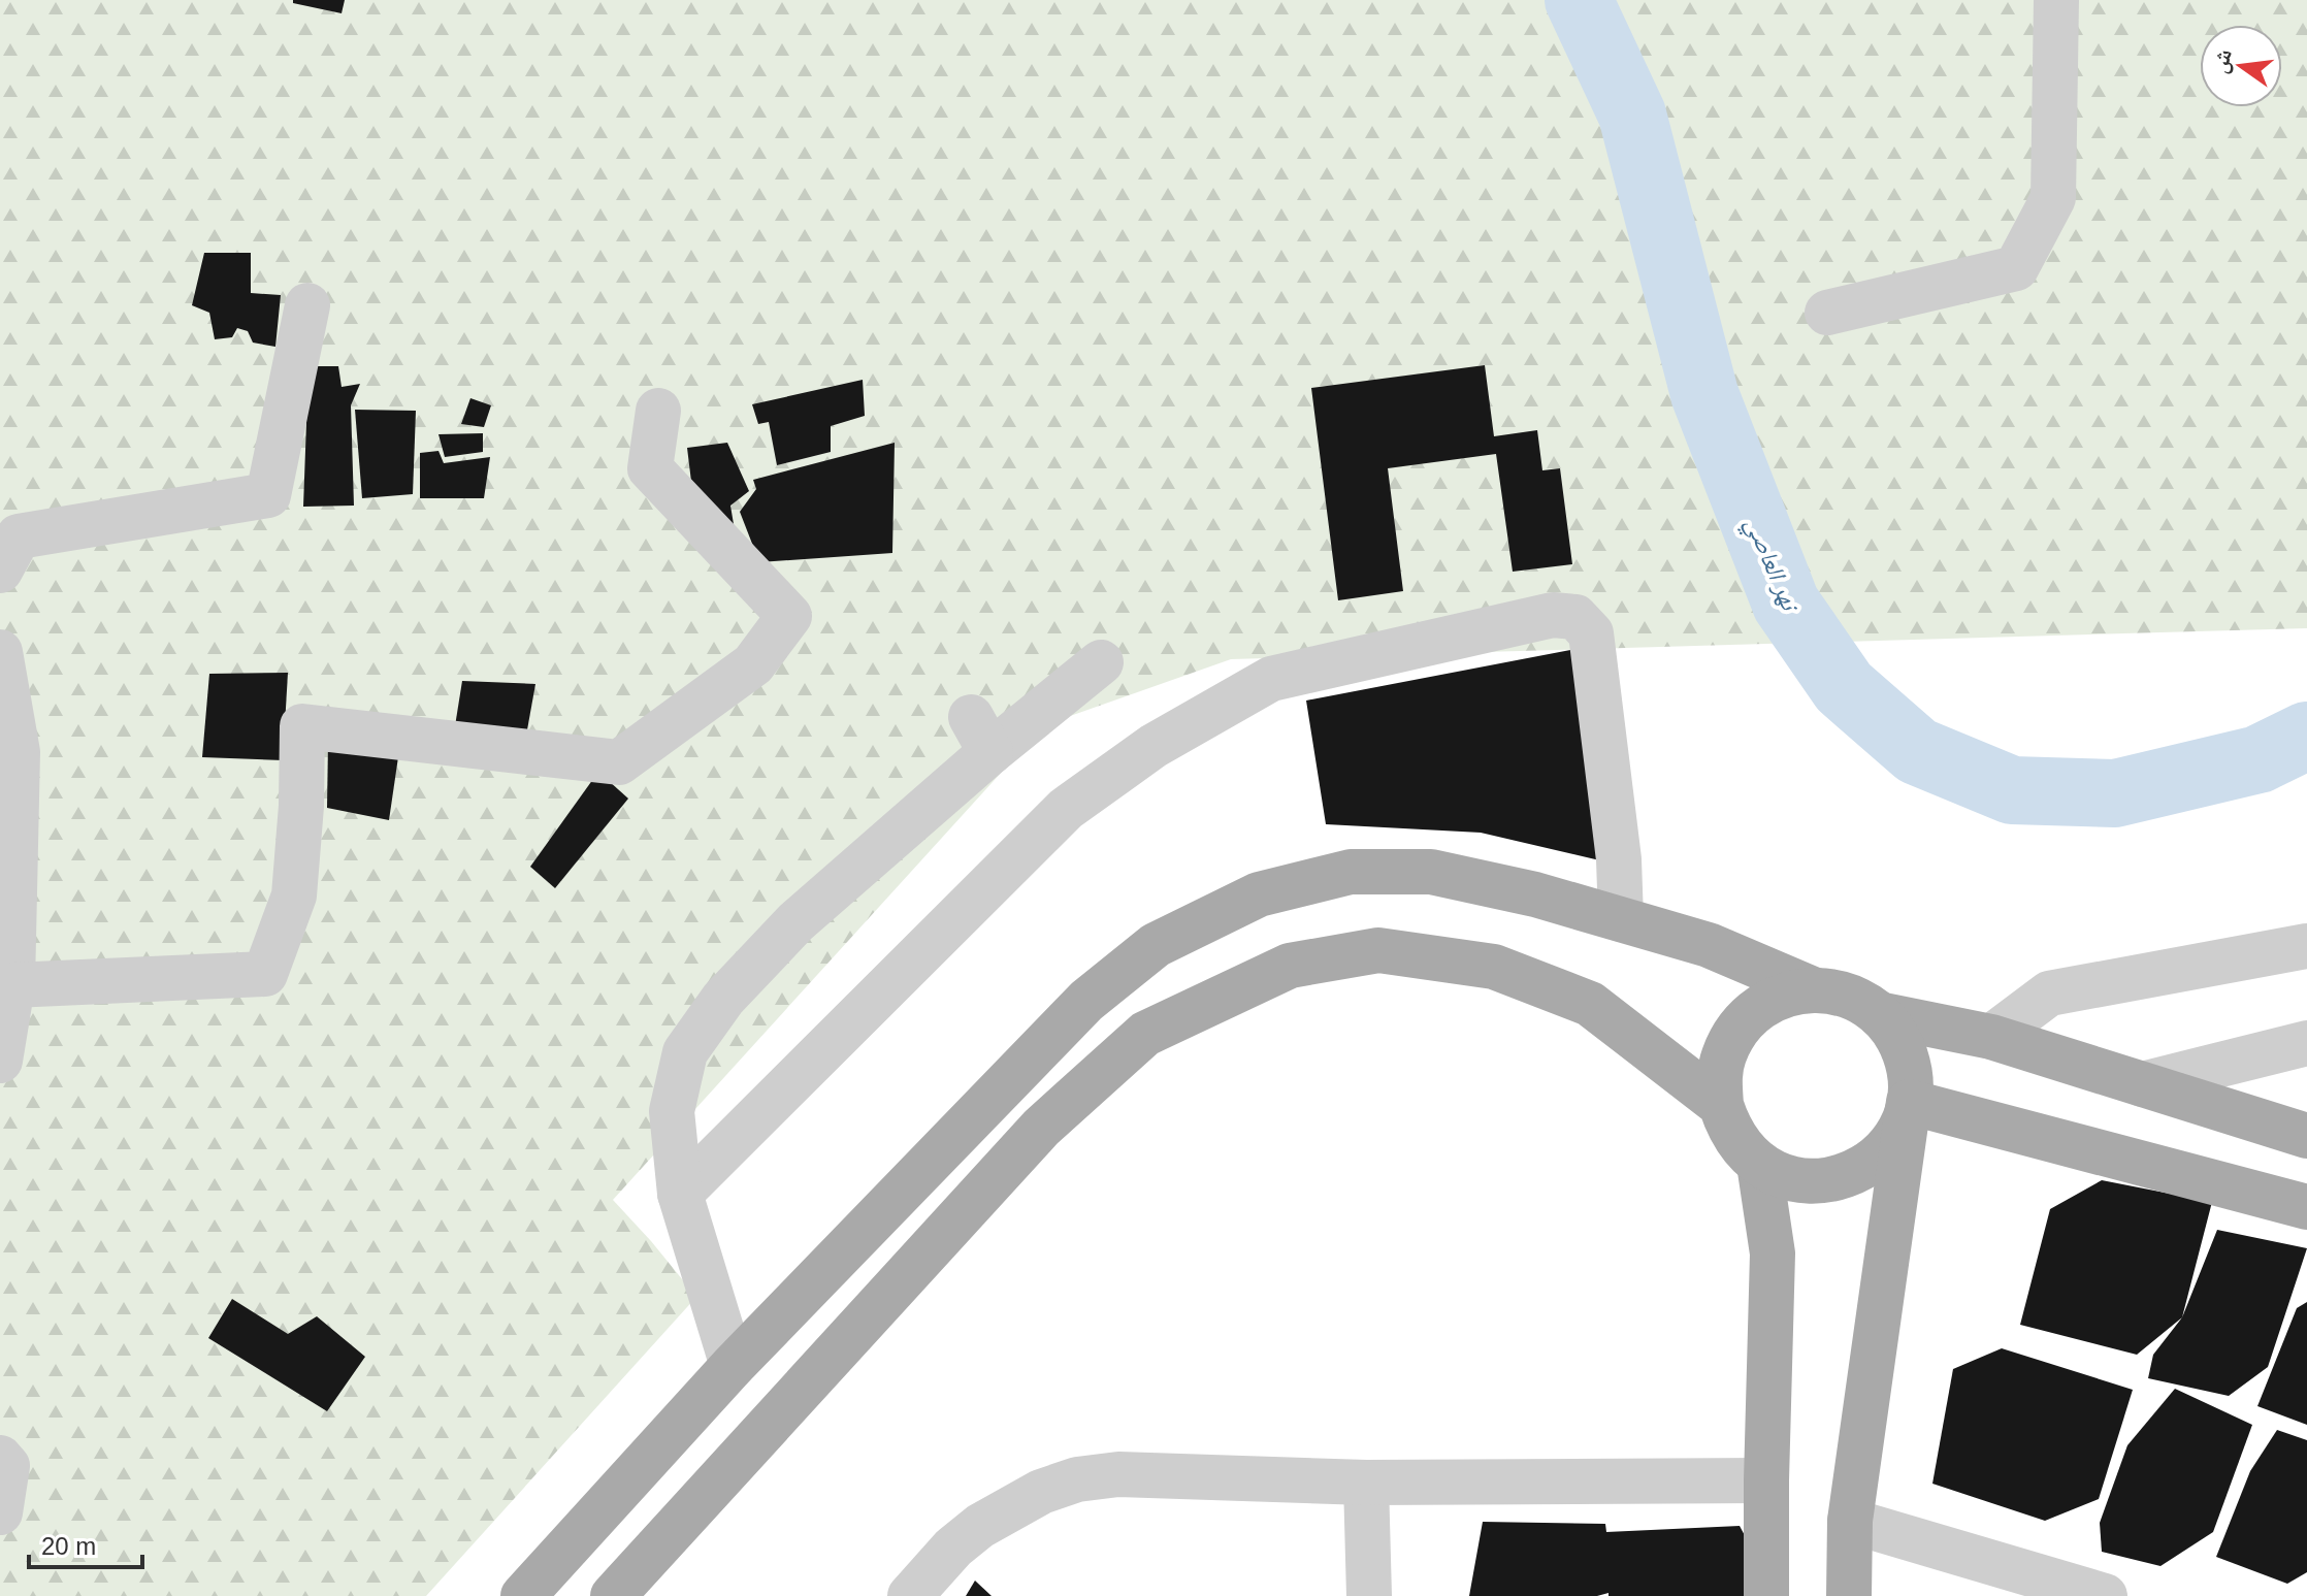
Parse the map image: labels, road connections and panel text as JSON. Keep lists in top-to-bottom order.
{
  "water": ["نهر العاصي"],
  "scale_bar": "20 m",
  "north": "left"
}
